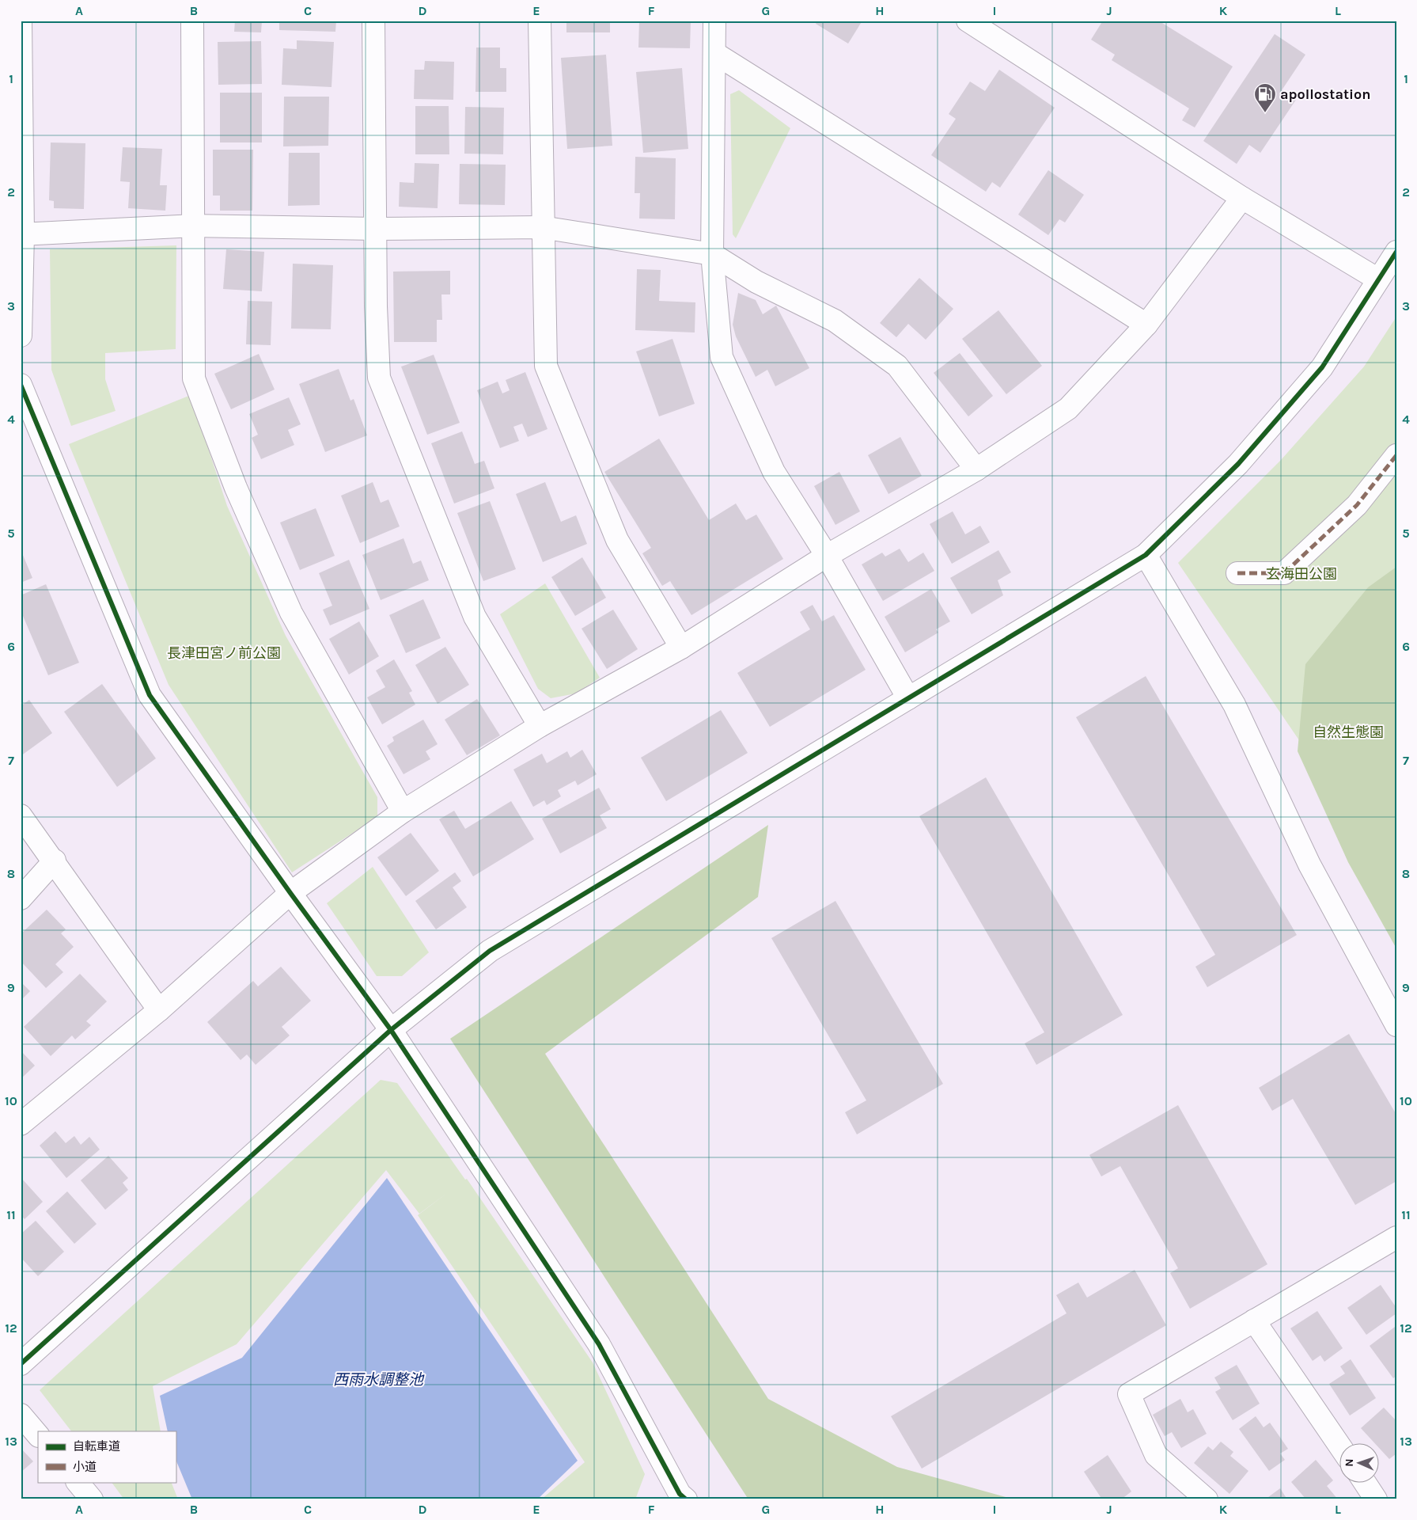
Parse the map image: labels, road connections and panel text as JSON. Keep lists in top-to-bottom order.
{
  "water": ["西雨水調整池"],
  "parks": ["玄海田公園", "長津田宮ノ前公園", "自然生態園"],
  "places": {
    "fuel station": ["apollostation"]
  },
  "legend": ["自転車道", "小道"],
  "north": "left",
  "grid": {
    "columns": [
      "A",
      "B",
      "C",
      "D",
      "E",
      "F",
      "G",
      "H",
      "I",
      "J",
      "K",
      "L"
    ],
    "rows": [
      "1",
      "2",
      "3",
      "4",
      "5",
      "6",
      "7",
      "8",
      "9",
      "10",
      "11",
      "12",
      "13"
    ]
  }
}
